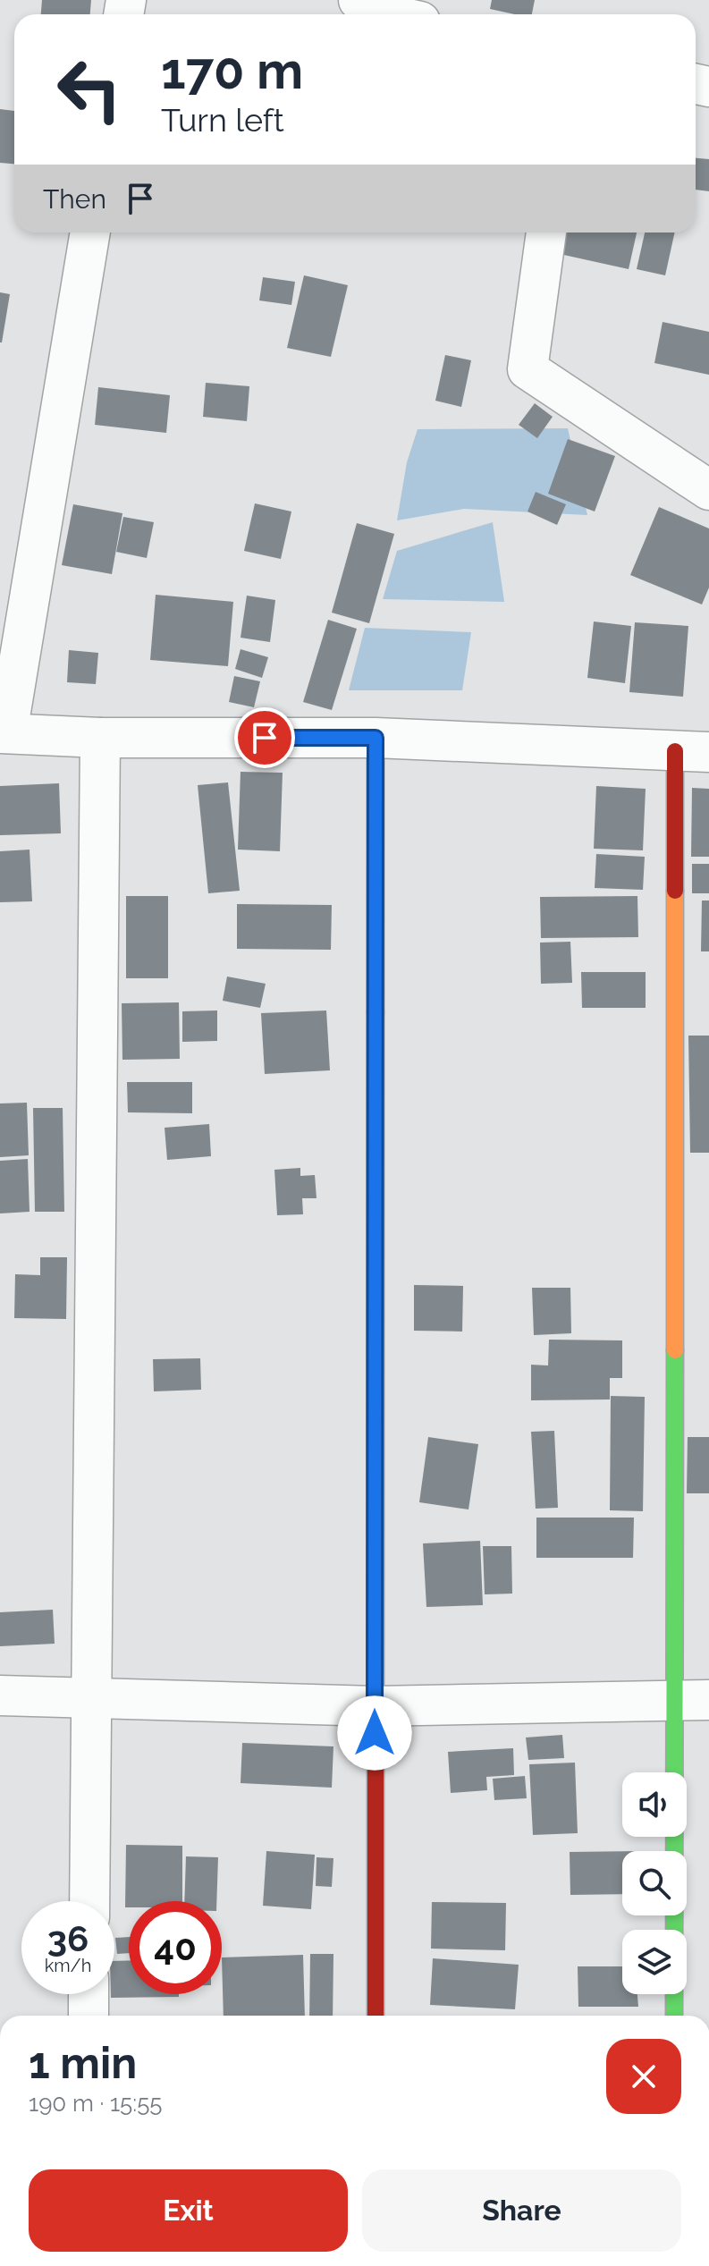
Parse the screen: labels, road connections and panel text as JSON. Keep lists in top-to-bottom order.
{
  "page": {
    "turn": ["170 m", "Turn left"],
    "then": "Then",
    "speed": "36 km/h",
    "limit": "40",
    "heading": ["1 min", "190 m · 15:55"],
    "buttons": ["Exit", "Share"]
  }
}
